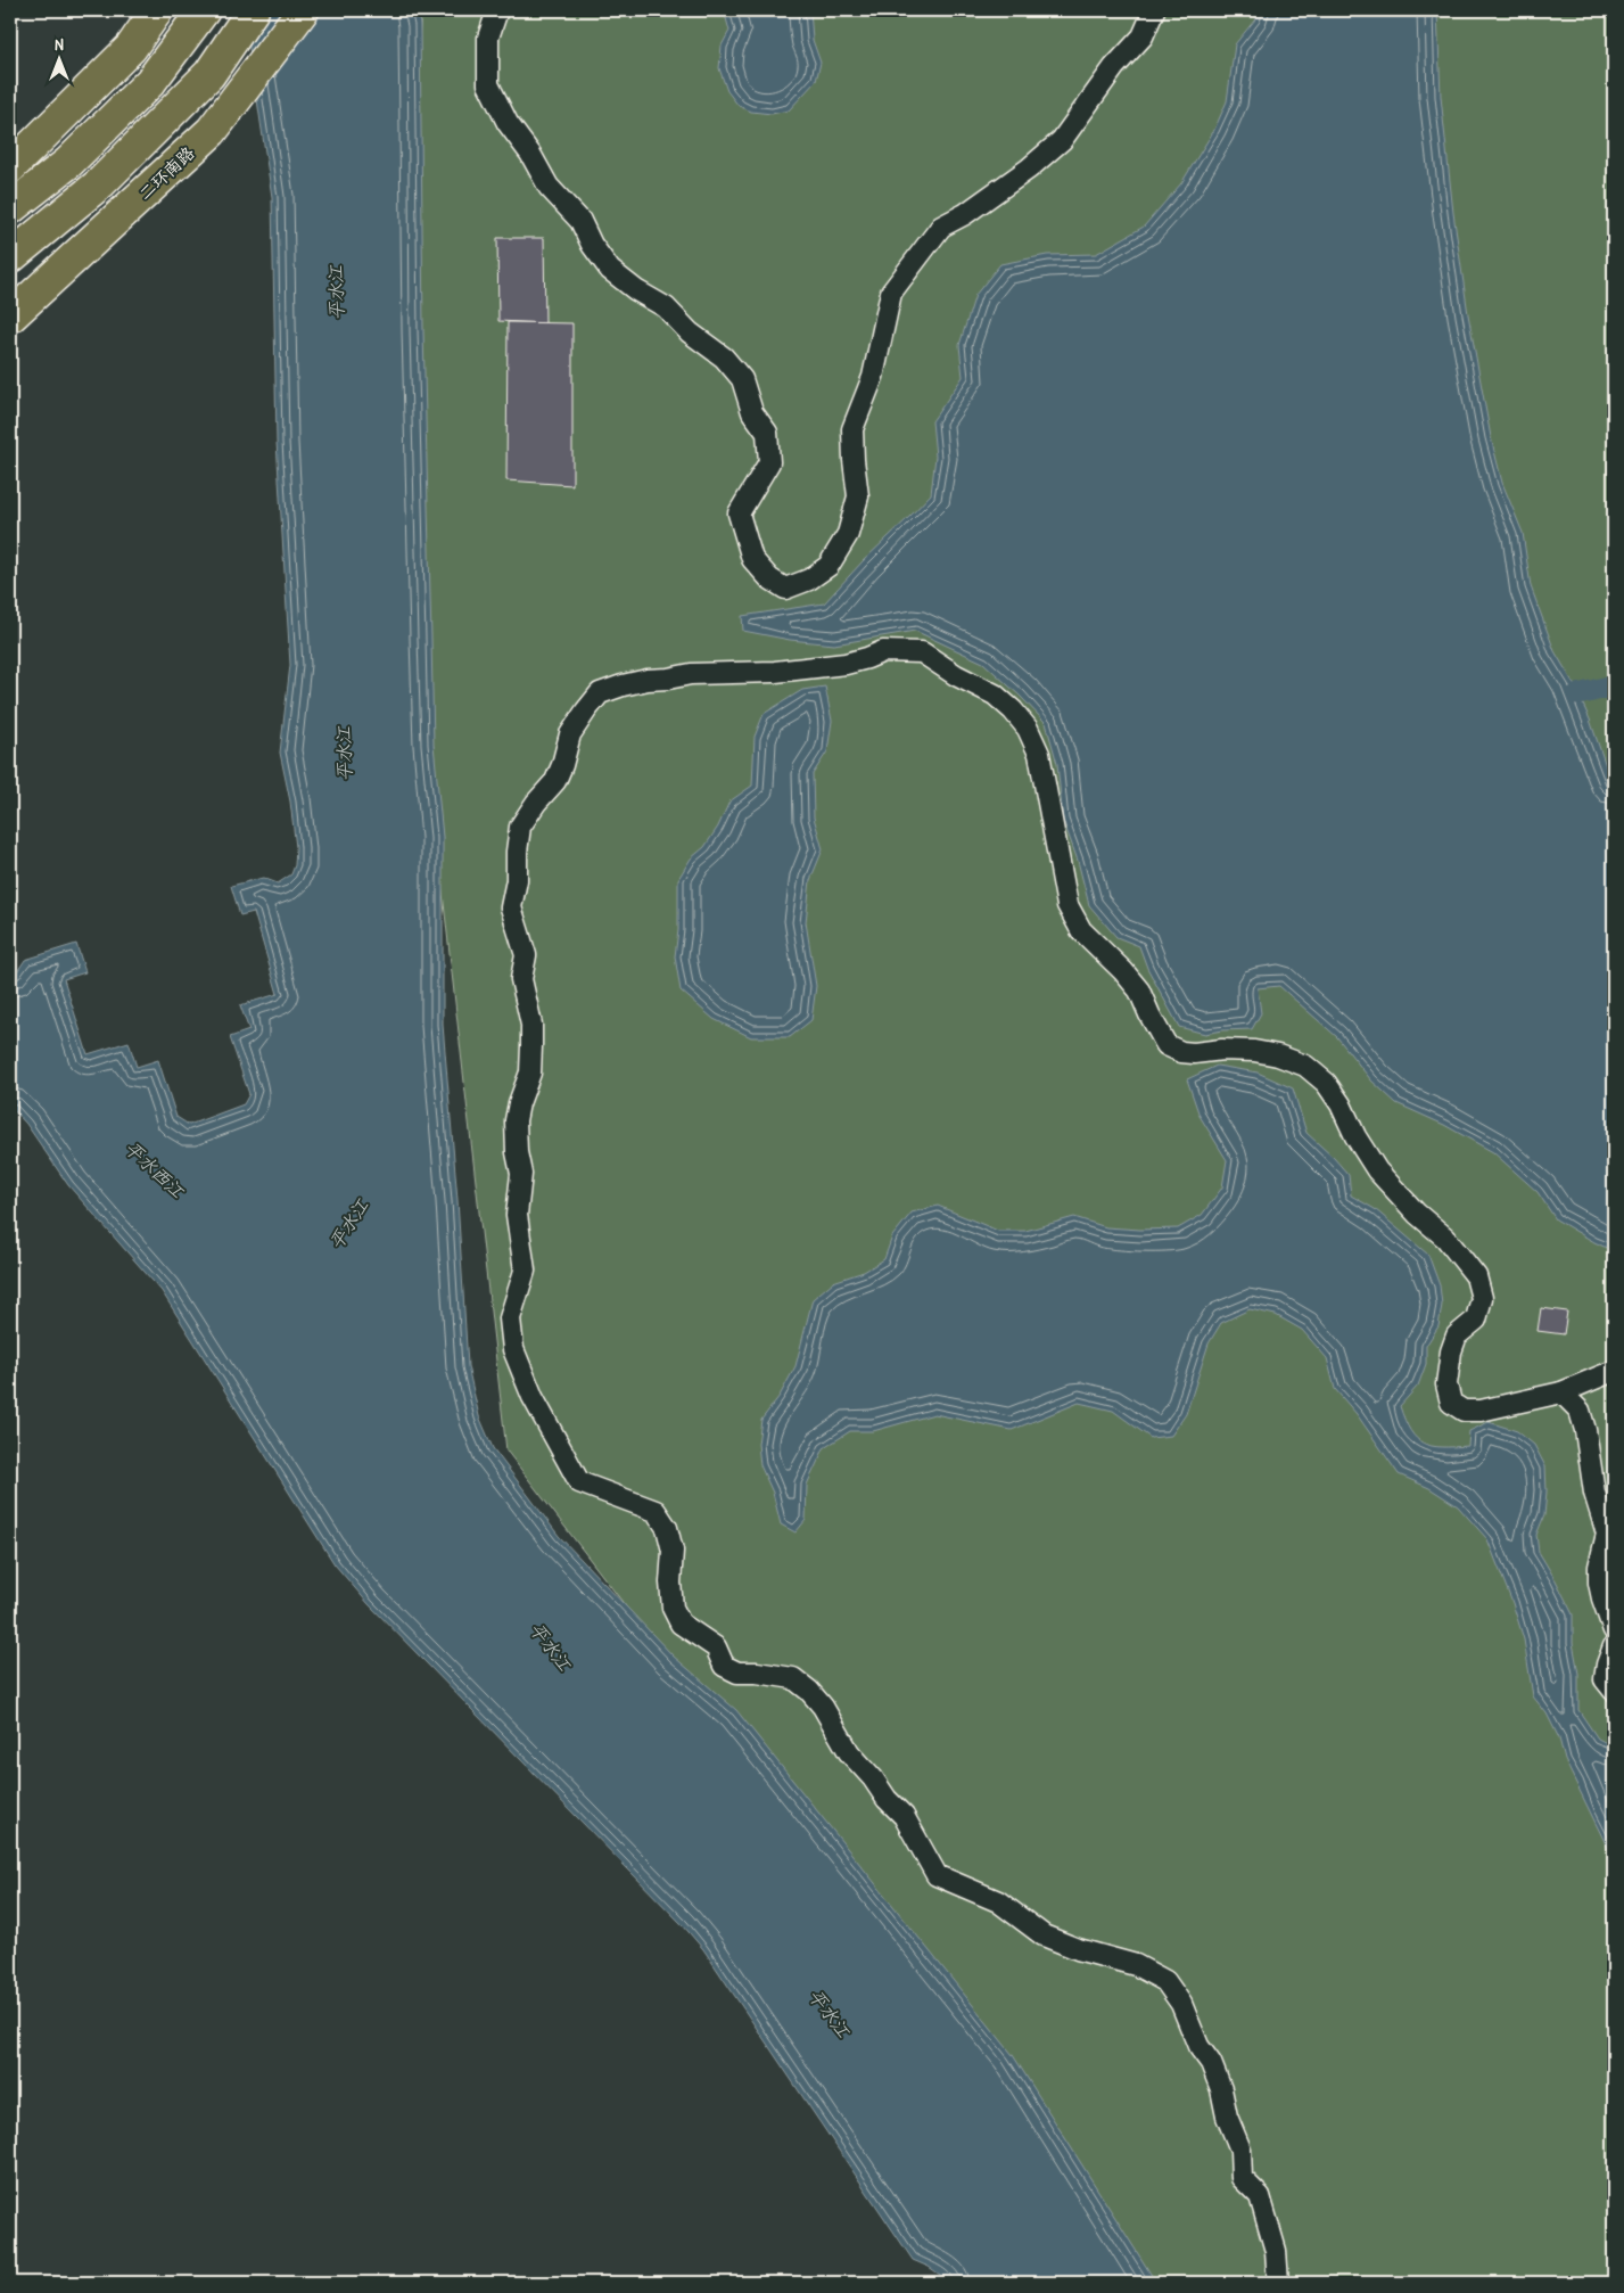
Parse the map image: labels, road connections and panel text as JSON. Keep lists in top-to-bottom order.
{
  "streets": {
    "main road": ["二环南路"]
  },
  "water": ["平水江", "平水西江"],
  "north": "top"
}
